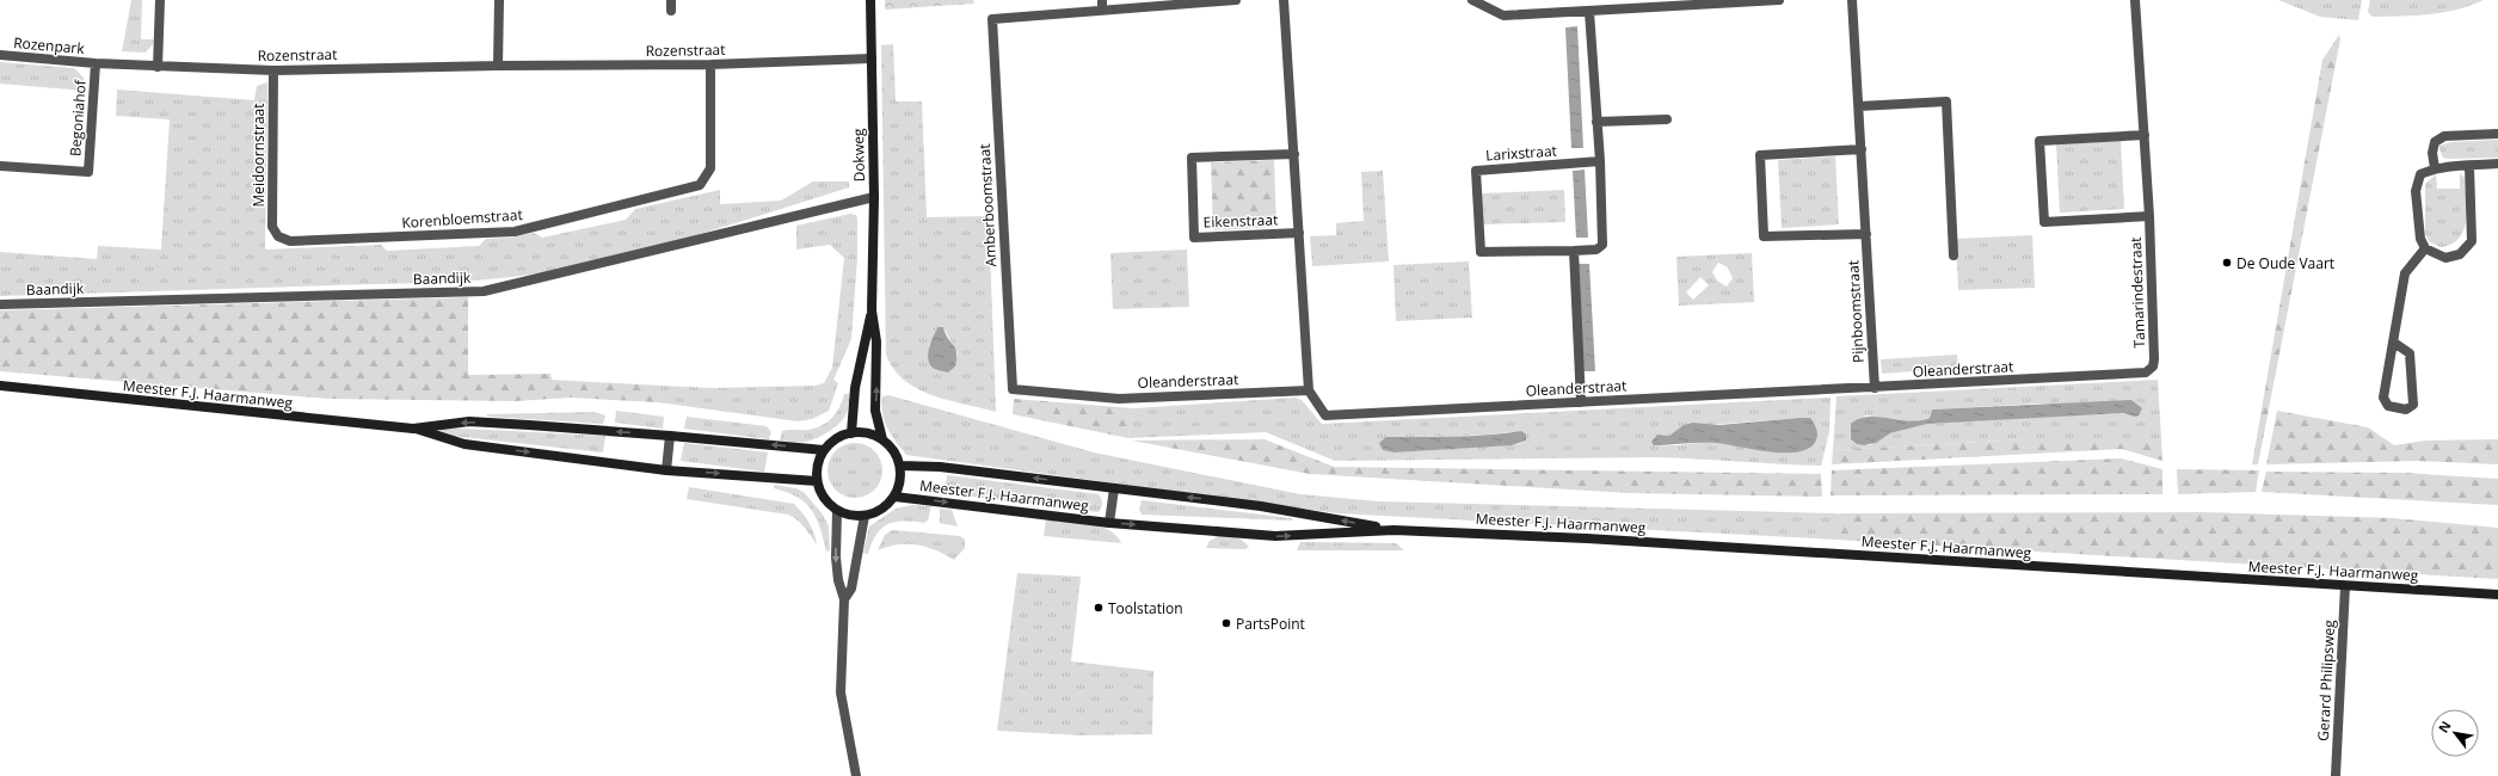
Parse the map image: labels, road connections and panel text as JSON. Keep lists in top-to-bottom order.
{
  "streets": {
    "main road": ["Dokweg", "Meester F.J. Haarmanweg"],
    "street": [
      "Rozenpark",
      "Rozenstraat",
      "Begoniahof",
      "Larixstraat",
      "Meidoornstraat",
      "Amberboomstraat",
      "Korenbloemstraat",
      "Eikenstraat",
      "Baandijk",
      "Tamarindestraat",
      "Pijnboomstraat",
      "Oleanderstraat",
      "Gerard Philipsweg"
    ]
  },
  "crossings": [
    ["Rozenpark", "Rozenstraat"],
    ["Rozenpark", "Begoniahof"],
    ["Rozenstraat", "Begoniahof"],
    ["Rozenstraat", "Meidoornstraat"],
    ["Rozenstraat", "Dokweg"],
    ["Rozenstraat", "Korenbloemstraat"],
    ["Meidoornstraat", "Korenbloemstraat"],
    ["Dokweg", "Baandijk"],
    ["Dokweg", "Meester F.J. Haarmanweg"],
    ["Amberboomstraat", "Oleanderstraat"],
    ["Eikenstraat", "Oleanderstraat"],
    ["Tamarindestraat", "Oleanderstraat"],
    ["Pijnboomstraat", "Oleanderstraat"],
    ["Meester F.J. Haarmanweg", "Gerard Philipsweg"]
  ],
  "places": ["De Oude Vaart", "Toolstation", "PartsPoint"],
  "north": "top left"
}
